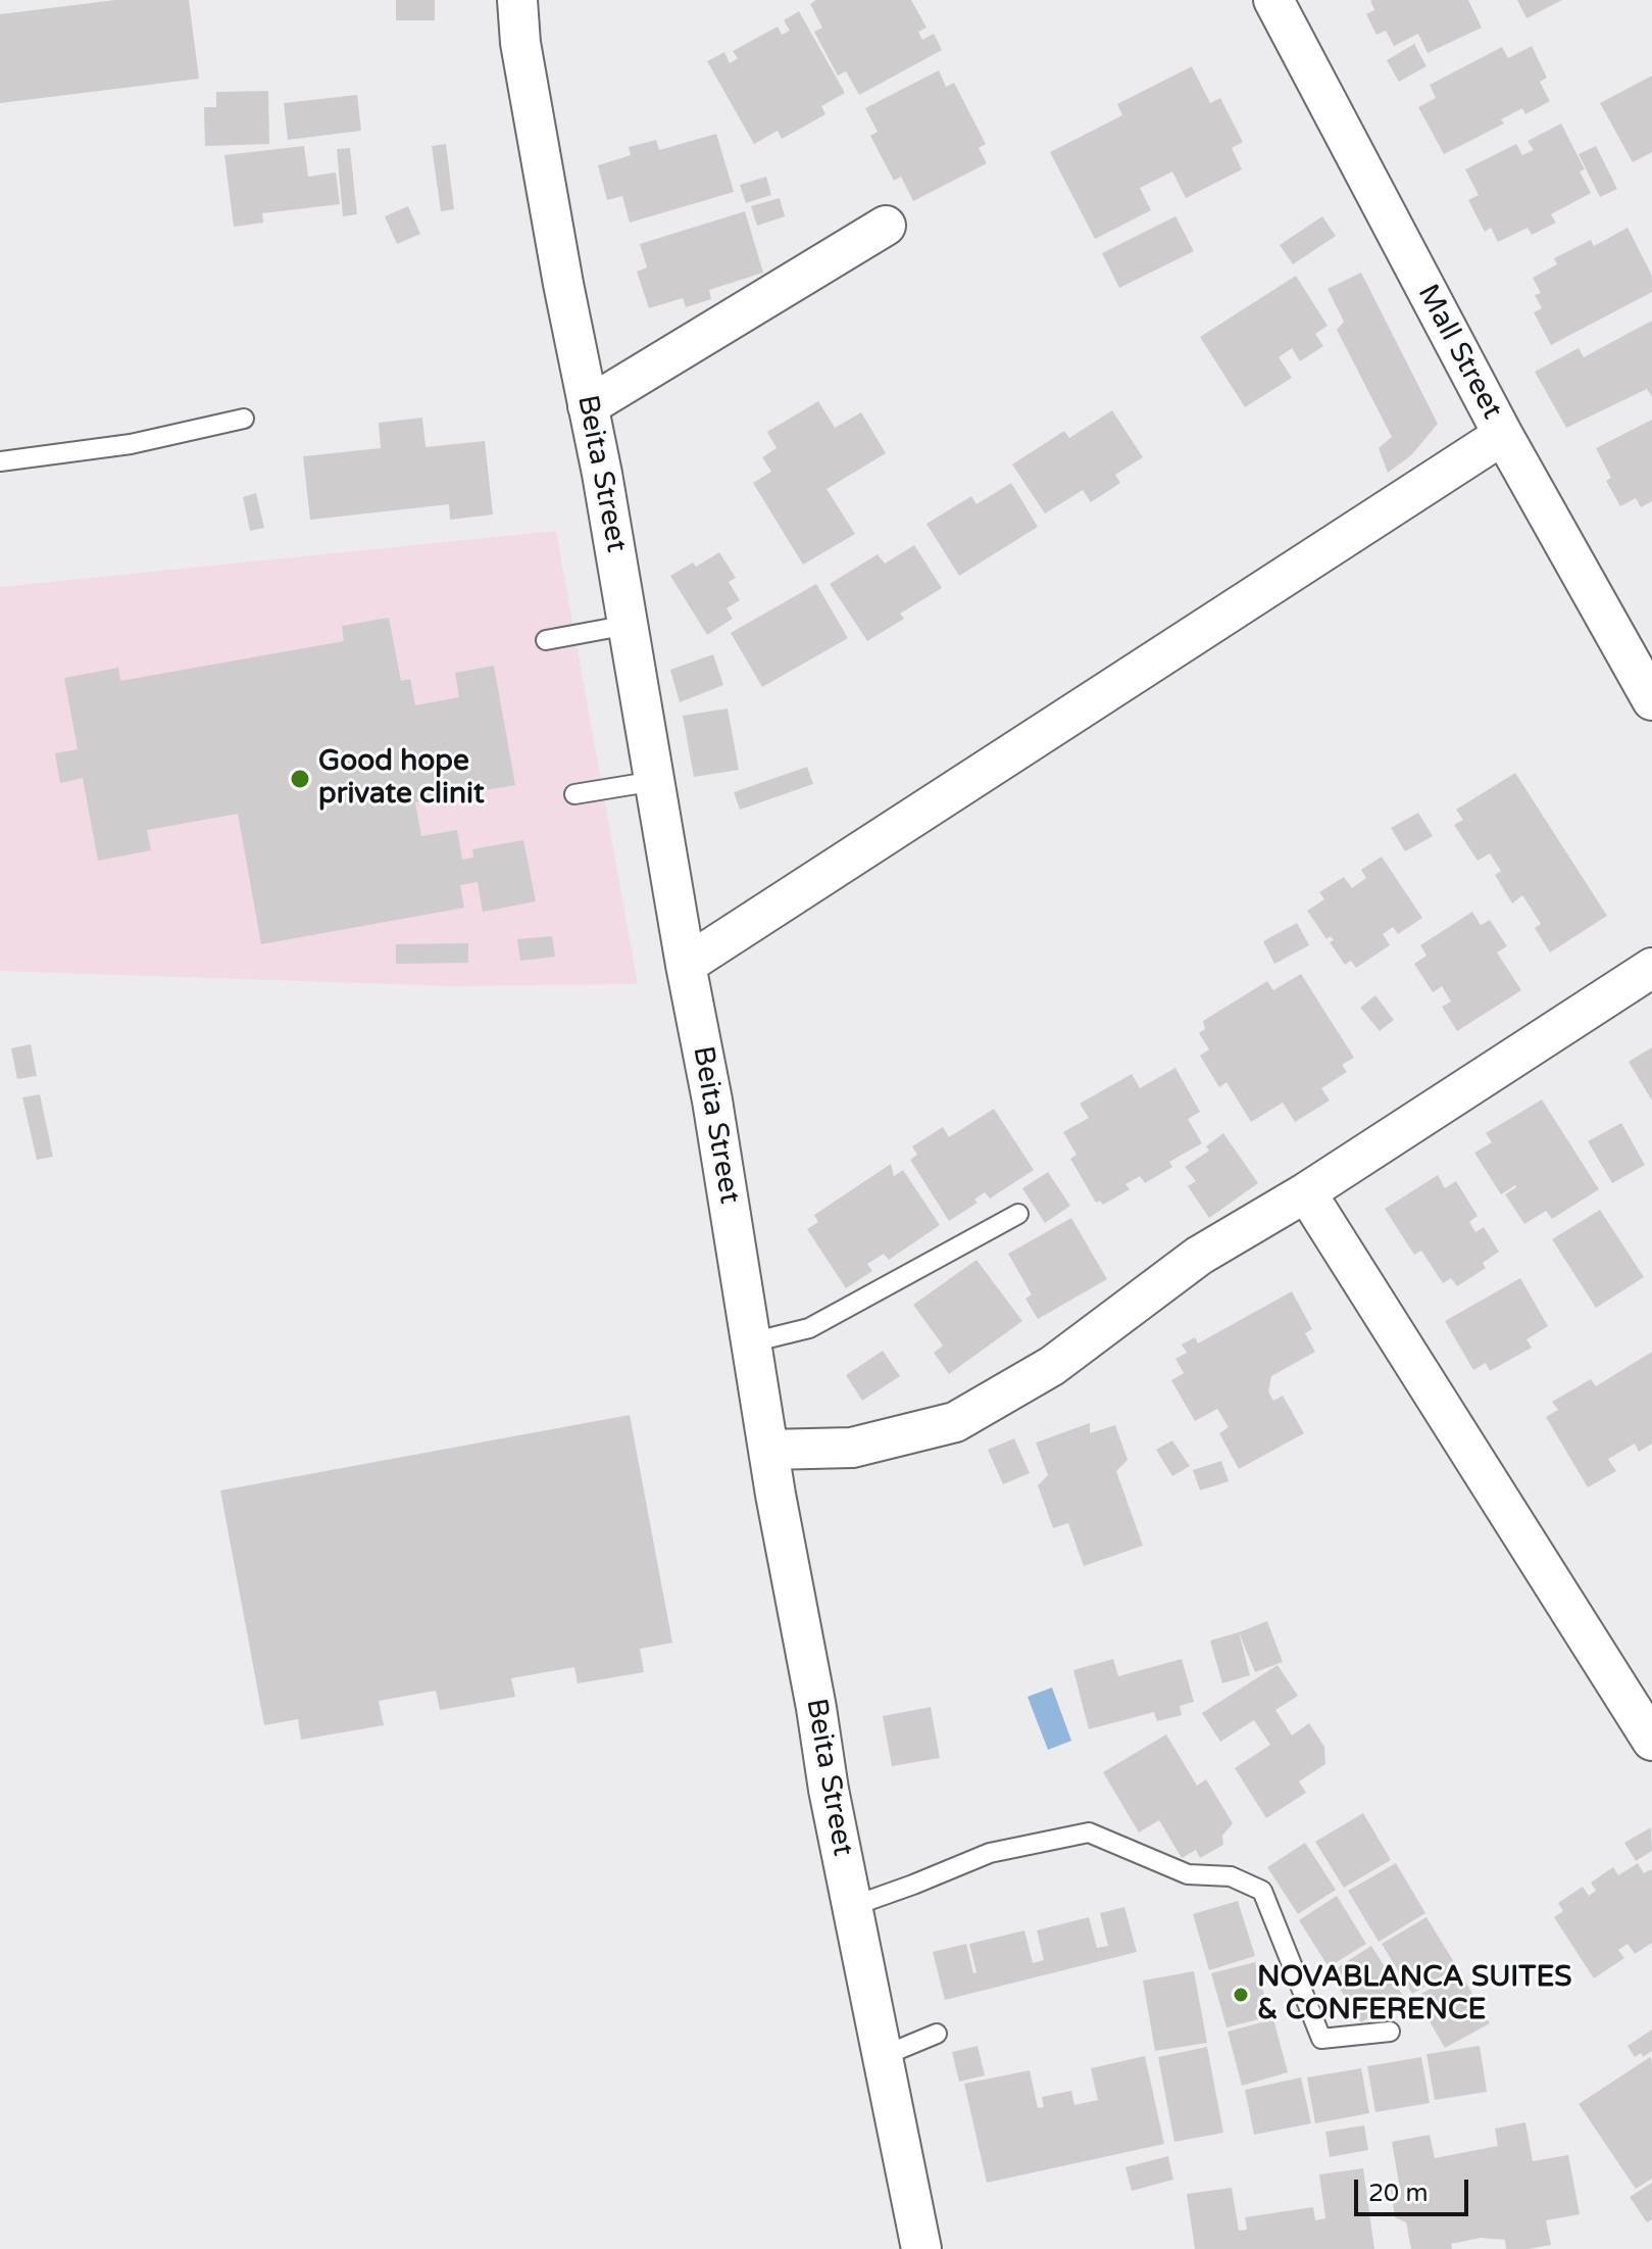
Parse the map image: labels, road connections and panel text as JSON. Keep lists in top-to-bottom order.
{
  "streets": {
    "street": ["Mall Street", "Beita Street"]
  },
  "places": ["Good hope private clinit", "NOVABLANCA SUITES & CONFERENCE"],
  "scale_bar": "20 m"
}
